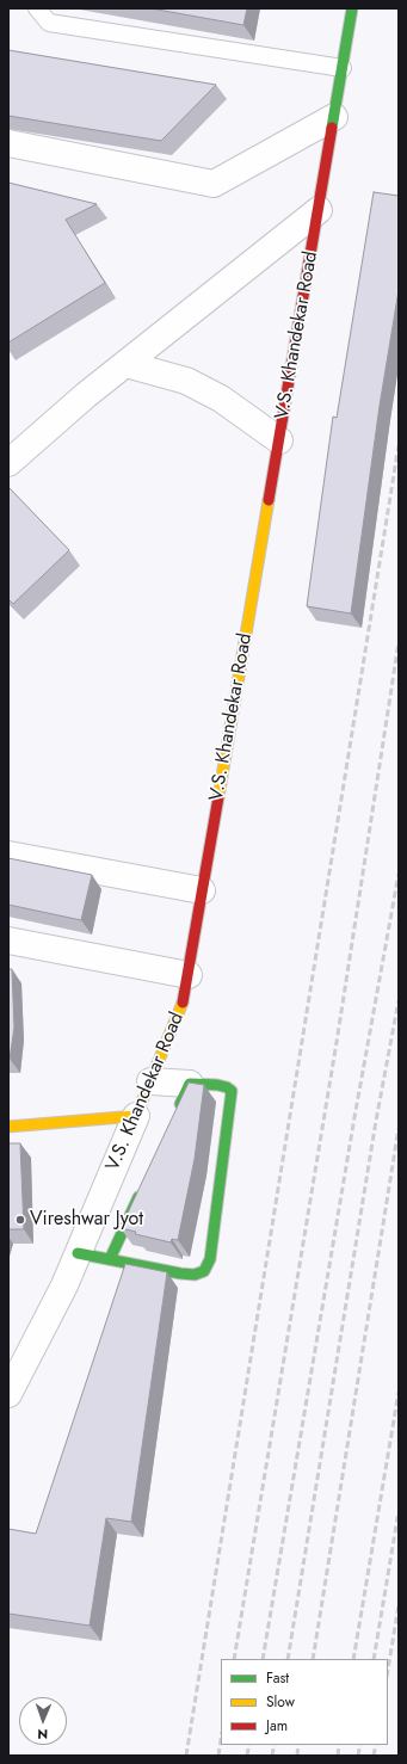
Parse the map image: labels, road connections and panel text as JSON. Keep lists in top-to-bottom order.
{
  "streets": {
    "street": ["V.S. Khandekar Road"]
  },
  "places": ["Vireshwar Jyot"],
  "legend": ["Fast", "Slow", "Jam"],
  "north": "bottom"
}
